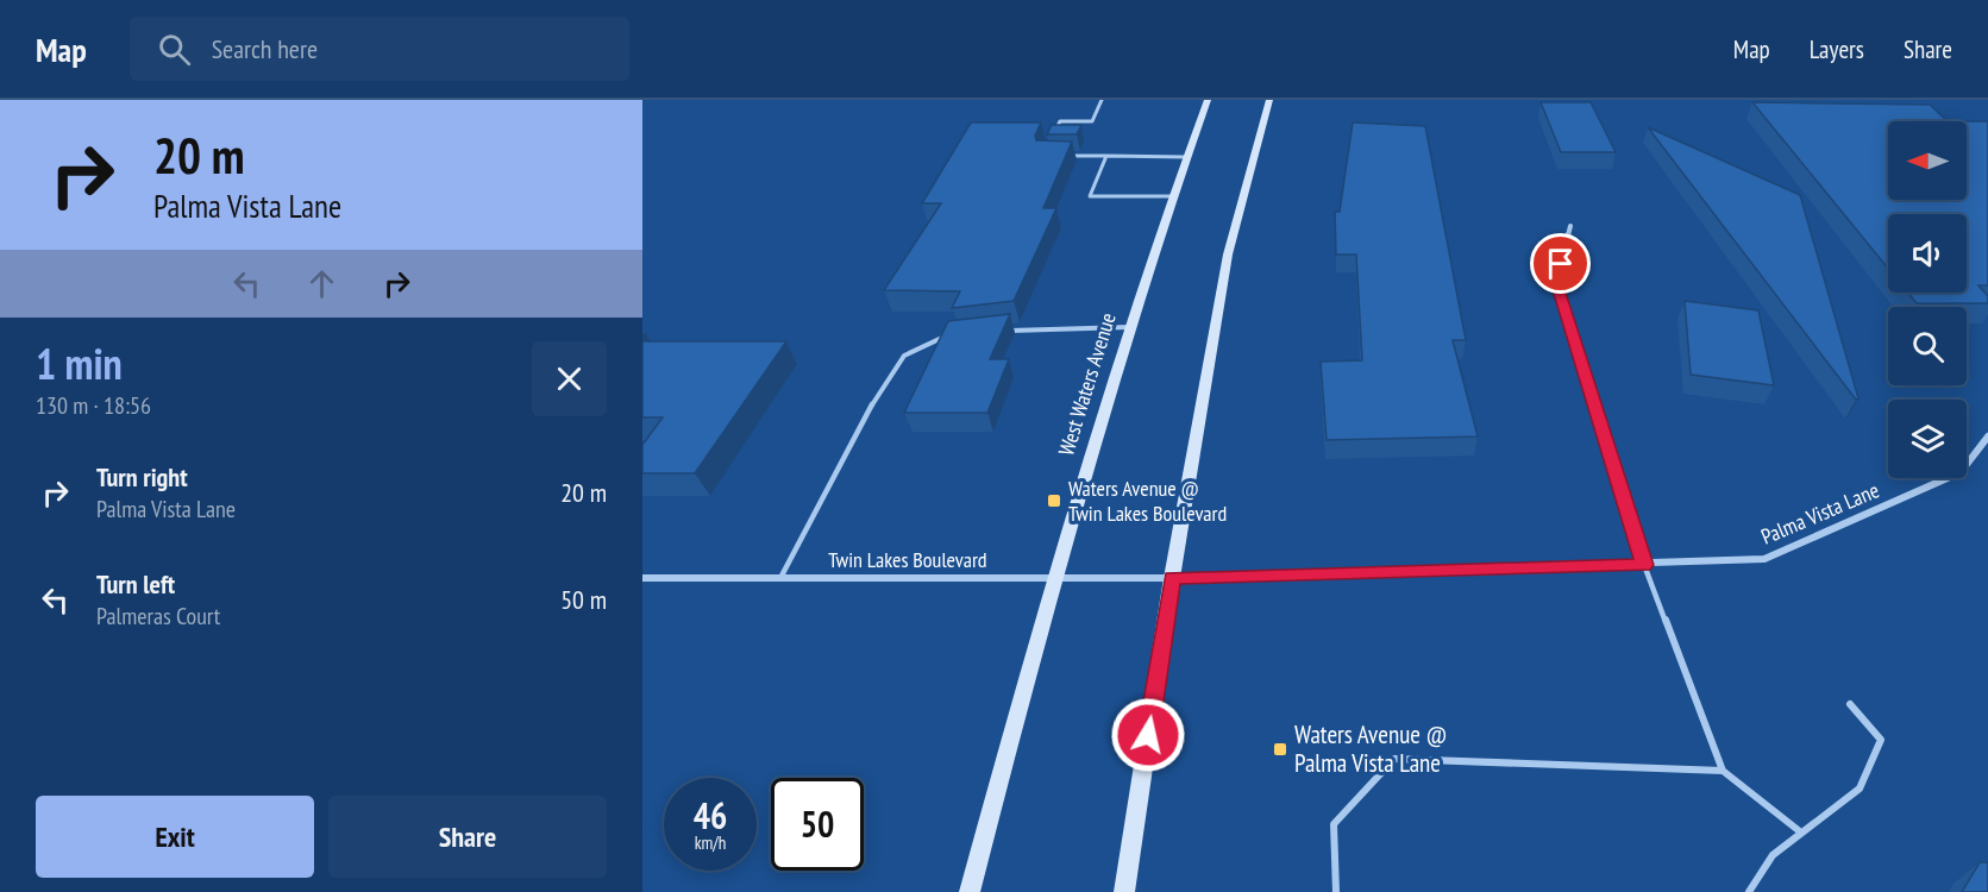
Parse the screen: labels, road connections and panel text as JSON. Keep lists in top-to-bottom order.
{
  "streets": {
    "main road": ["West Waters Avenue"],
    "street": ["Palma Vista Lane", "Twin Lakes Boulevard"]
  },
  "crossings": [
    ["West Waters Avenue", "Twin Lakes Boulevard"],
    ["Palma Vista Lane", "Twin Lakes Boulevard"]
  ],
  "places": {
    "transit": ["Waters Avenue @ Twin Lakes Boulevard", "Waters Avenue @ Palma Vista Lane"]
  },
  "north": "left",
  "page": {
    "header": "Map",
    "search": "Search here",
    "nav": ["Map", "Layers", "Share"],
    "turn": ["20 m", "Palma Vista Lane"],
    "heading": ["1 min", "130 m · 18:56"],
    "list": [
      {
        "name": "Turn right",
        "note": "Palma Vista Lane",
        "value": "20 m"
      },
      {
        "name": "Turn left",
        "note": "Palmeras Court",
        "value": "50 m"
      }
    ],
    "speed": "46 km/h",
    "limit": "50",
    "buttons": ["Exit", "Share"]
  }
}
